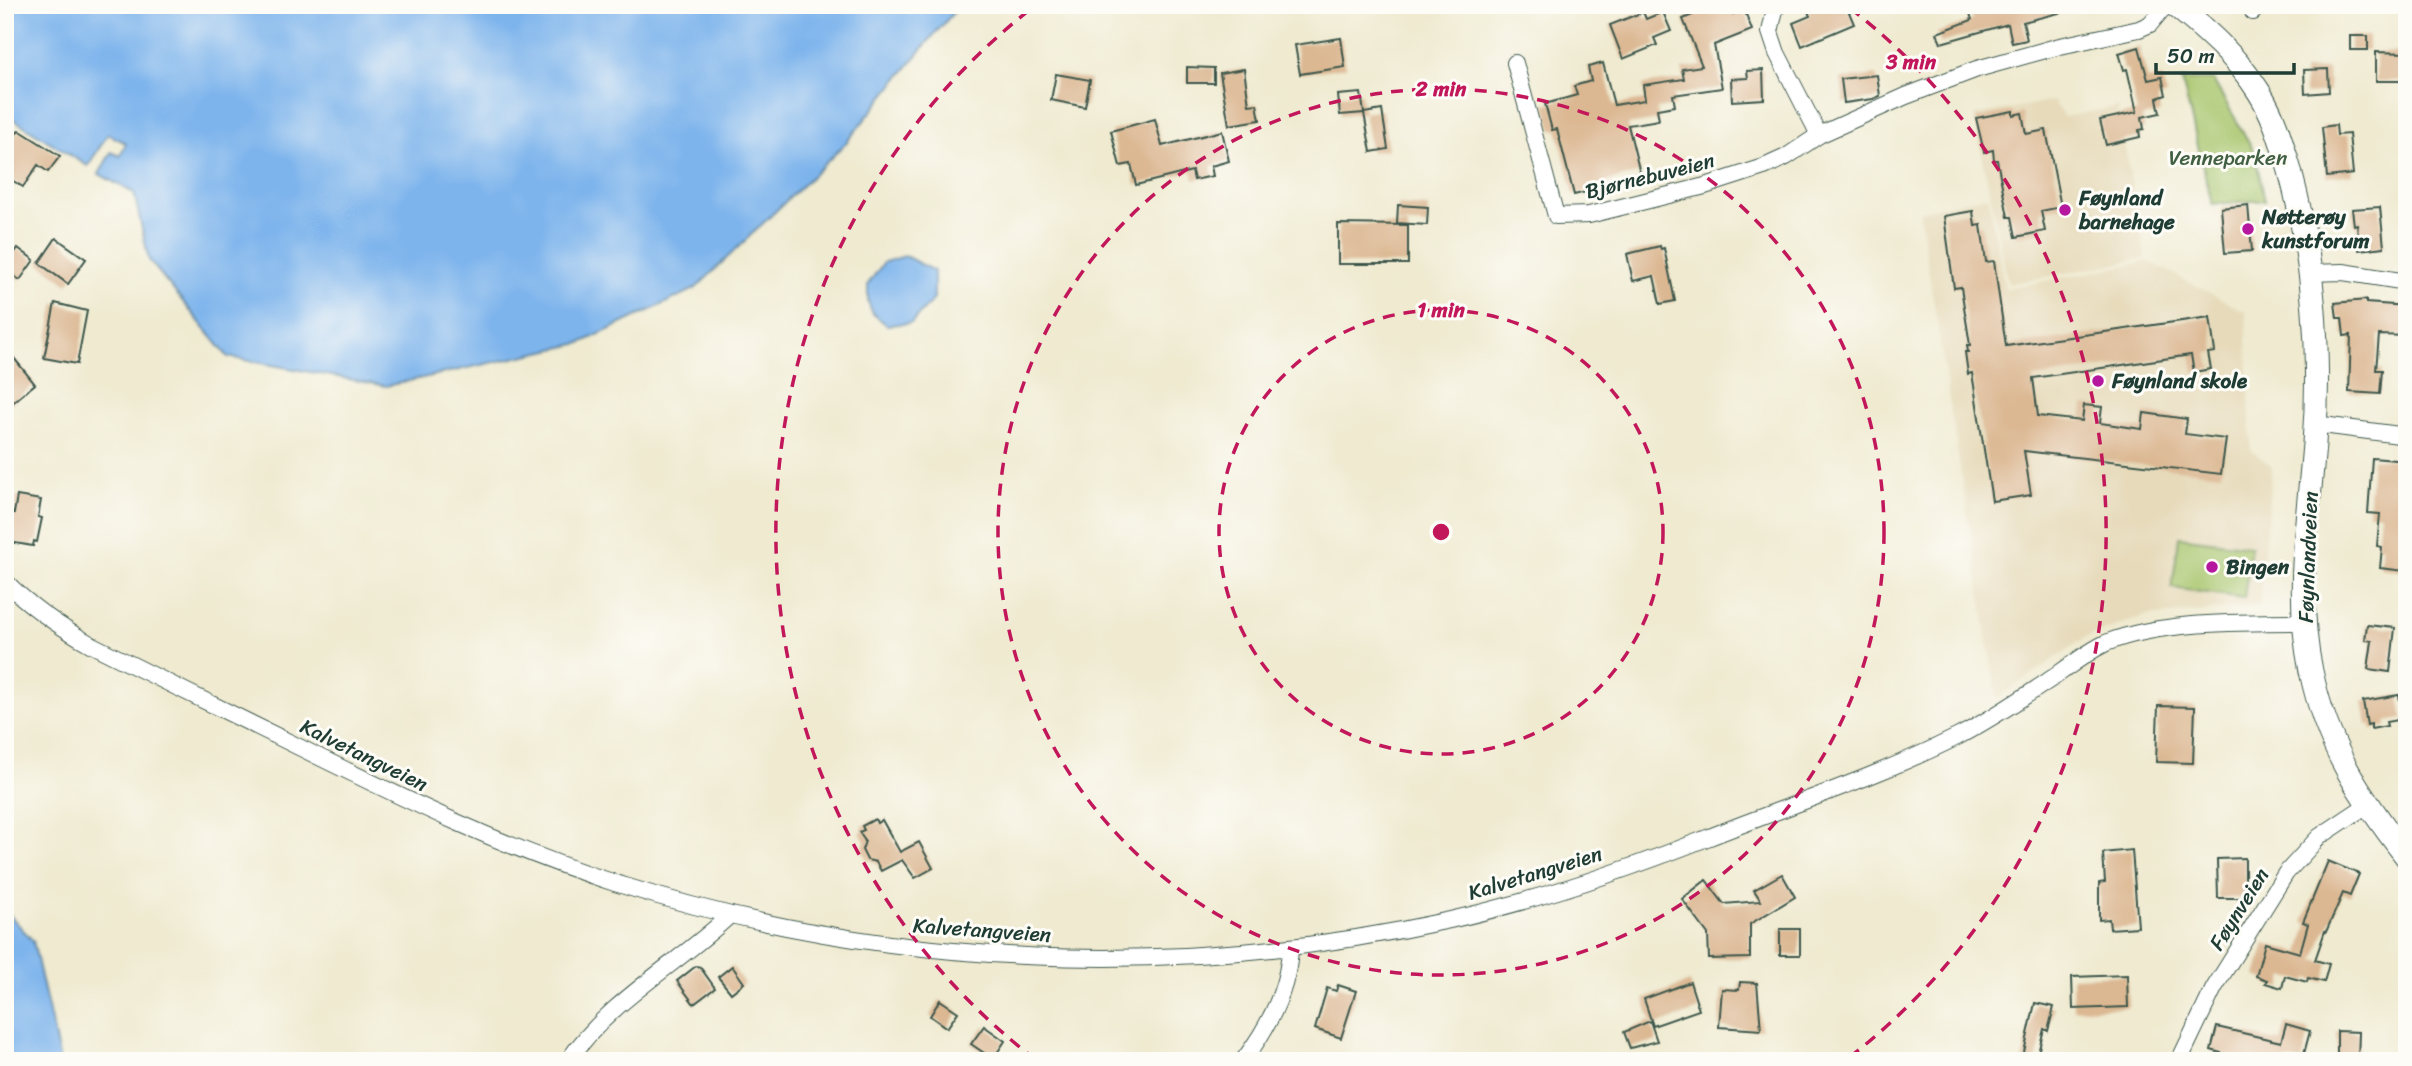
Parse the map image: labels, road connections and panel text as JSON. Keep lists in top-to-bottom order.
{
  "streets": {
    "main road": ["Føynlandveien"],
    "street": ["Bjørnebuveien", "Kalvetangveien", "Føynveien"]
  },
  "crossings": [
    ["Føynlandveien", "Kalvetangveien"],
    ["Føynlandveien", "Føynveien"]
  ],
  "parks": ["Venneparken"],
  "places": [
    "Føynland barnehage",
    "Nøtterøy kunstforum",
    "Føynland skole",
    "Bingen"
  ],
  "scale_bar": "50 m",
  "rings": ["3 min", "2 min", "1 min"]
}
